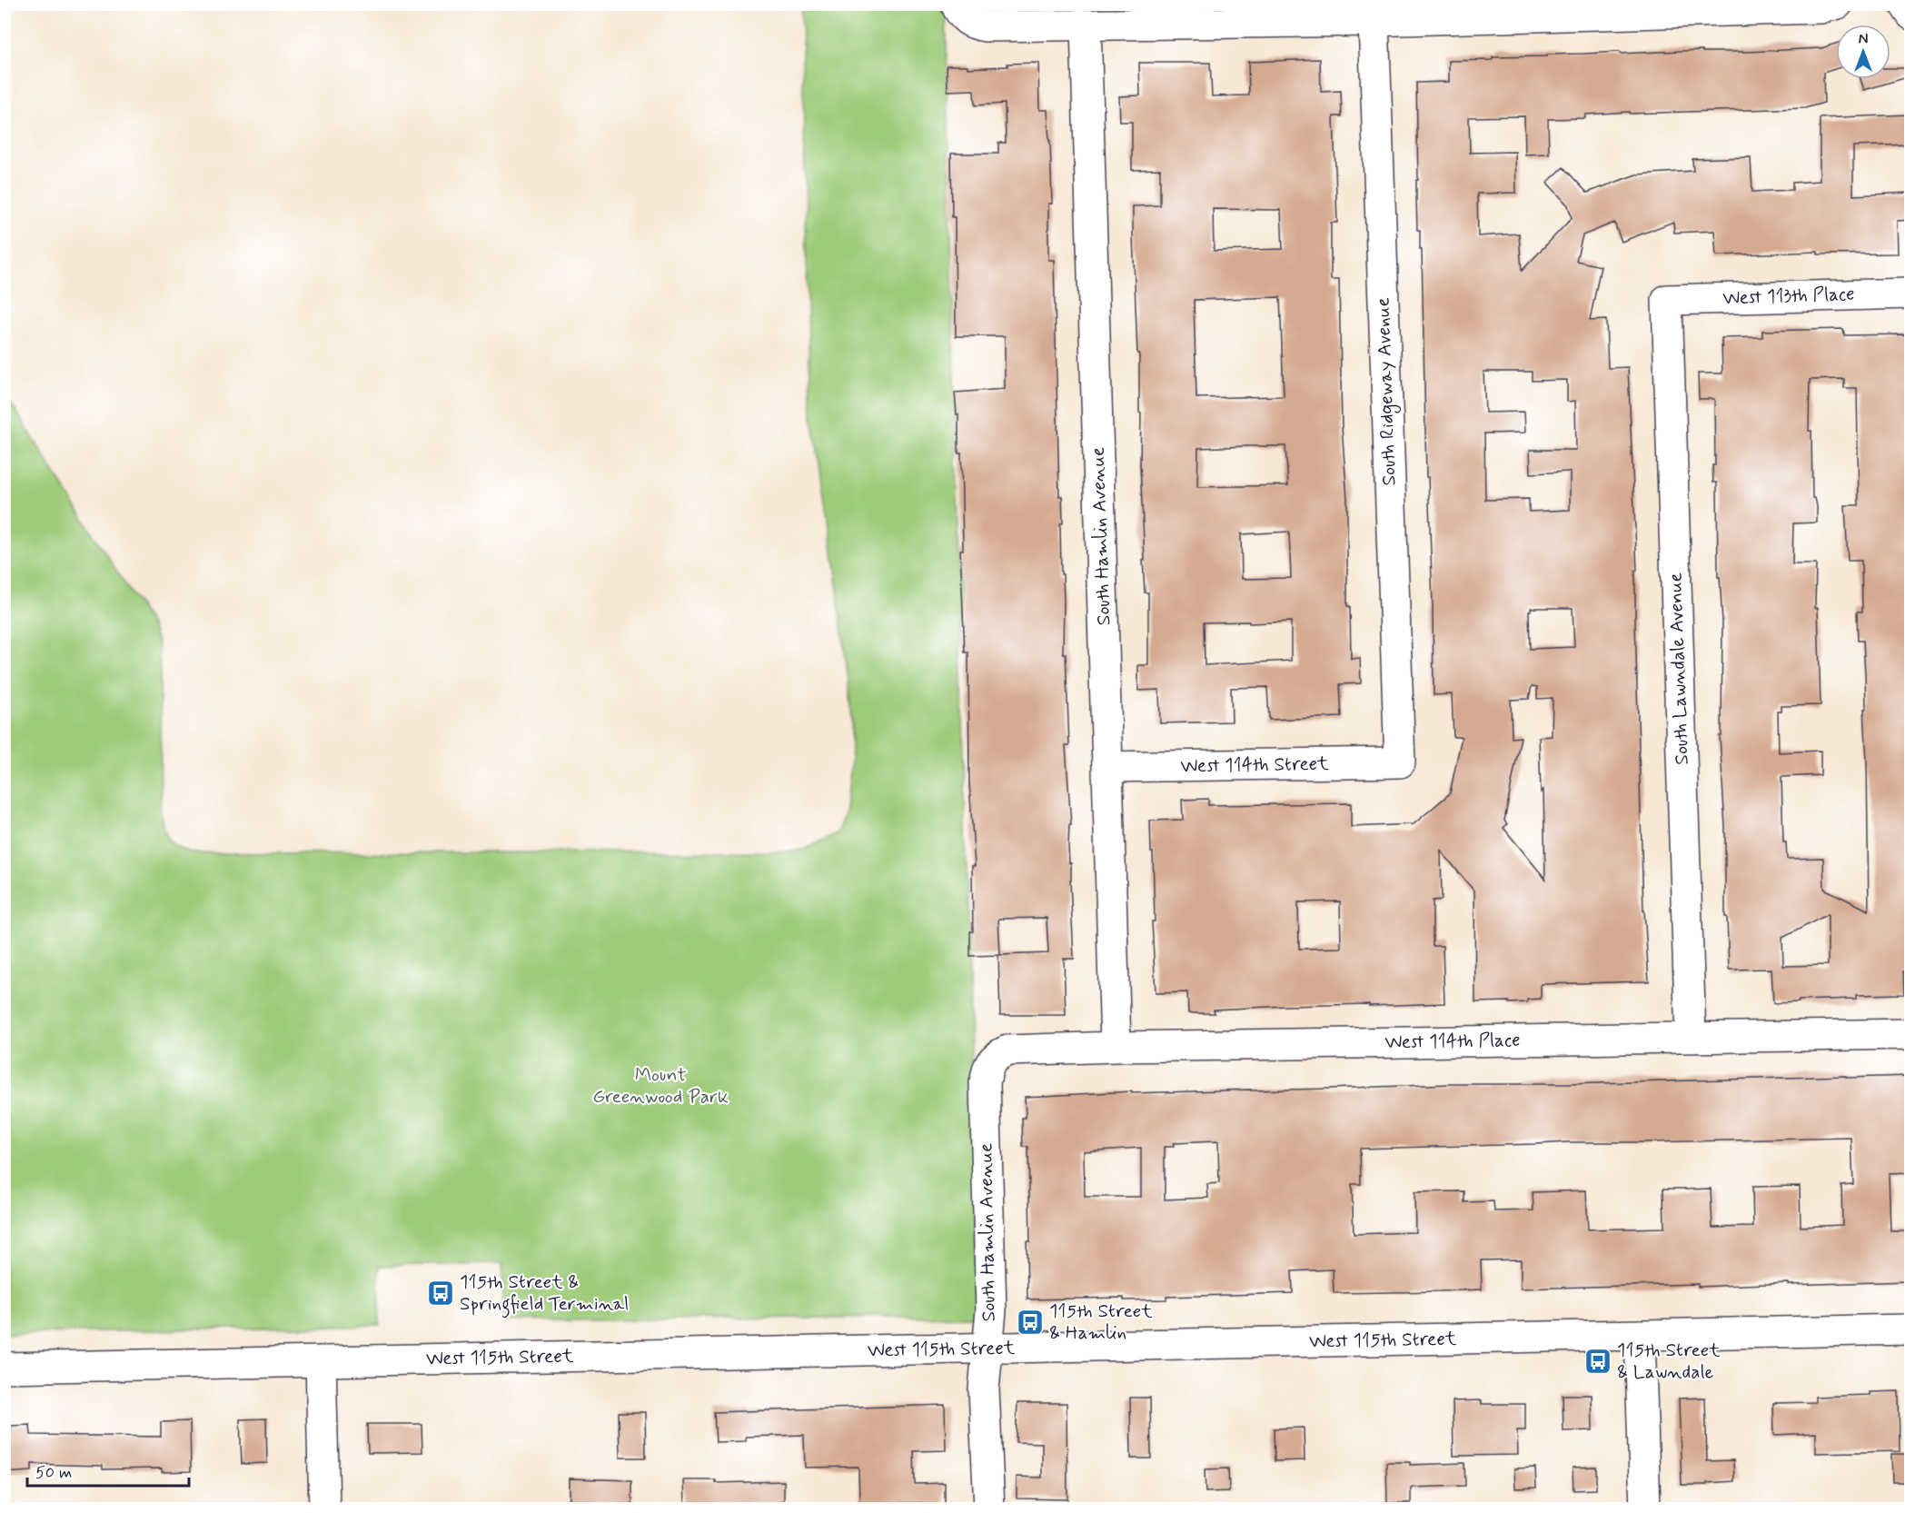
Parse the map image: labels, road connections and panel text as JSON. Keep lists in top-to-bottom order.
{
  "streets": {
    "street": [
      "West 113th Place",
      "South Ridgeway Avenue",
      "South Hamlin Avenue",
      "South Lawndale Avenue",
      "West 114th Street",
      "West 114th Place",
      "West 115th Street"
    ]
  },
  "crossings": [
    ["West 113th Place", "South Lawndale Avenue"],
    ["South Ridgeway Avenue", "West 114th Street"],
    ["South Hamlin Avenue", "West 114th Street"],
    ["South Hamlin Avenue", "West 114th Place"],
    ["South Hamlin Avenue", "West 115th Street"],
    ["South Lawndale Avenue", "West 114th Place"]
  ],
  "parks": ["Mount Greenwood Park"],
  "places": {
    "bus stop": ["115th Street & Springfield Terminal", "115th Street & Hamlin", "115th Street & Lawndale"]
  },
  "scale_bar": "50 m",
  "north": "top"
}
